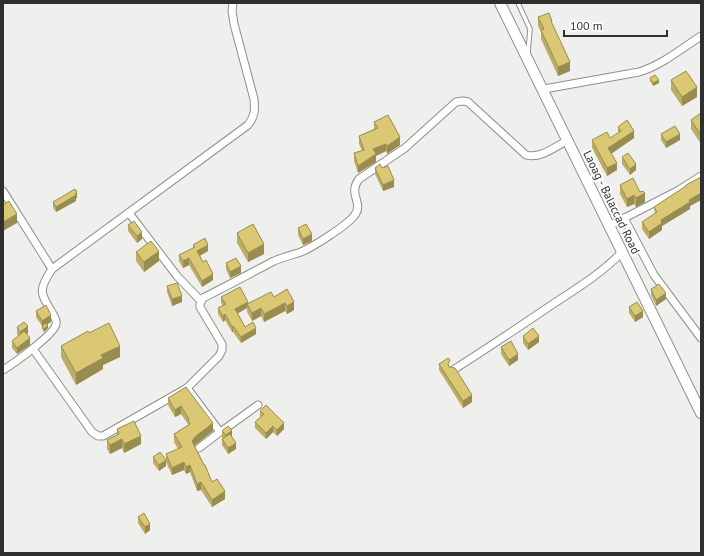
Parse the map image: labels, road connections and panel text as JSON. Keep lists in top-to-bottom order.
{
  "streets": {
    "main road": ["Laoag - Balaccad Road"]
  },
  "scale_bar": "100 m"
}
